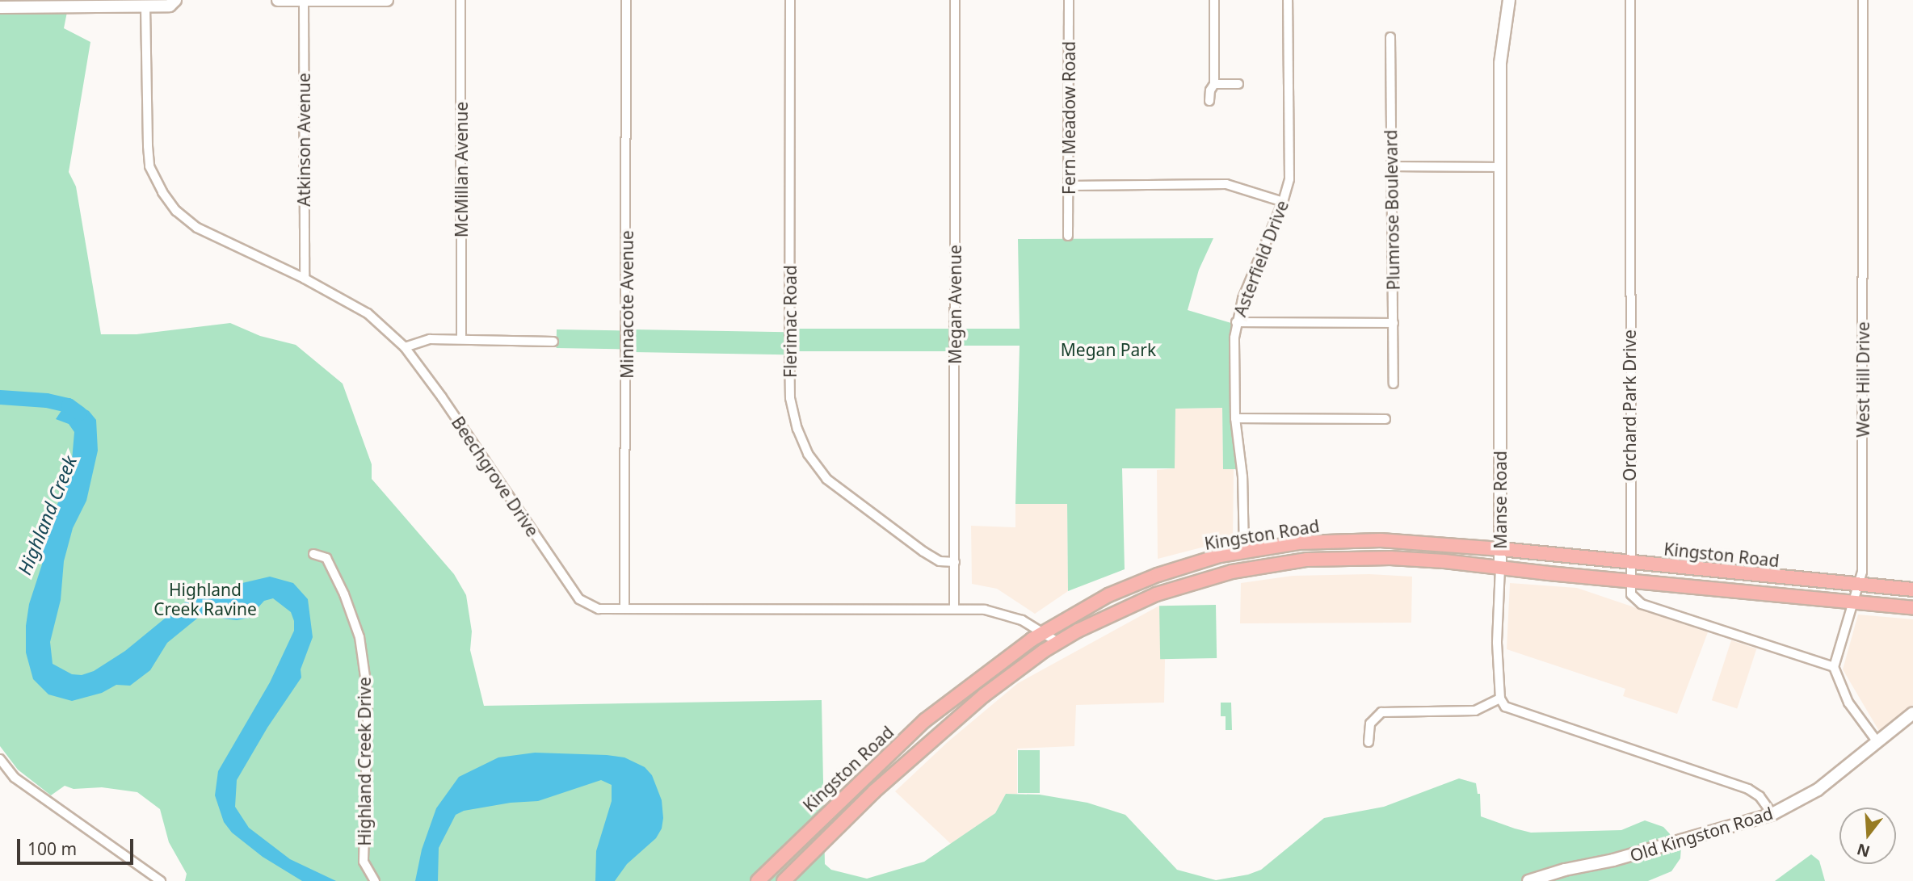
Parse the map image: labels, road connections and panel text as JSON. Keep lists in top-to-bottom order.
{
  "streets": {
    "main road": ["Kingston Road"],
    "street": [
      "Fern Meadow Road",
      "Atkinson Avenue",
      "McMillan Avenue",
      "Plumrose Boulevard",
      "Asterfield Drive",
      "Minnacote Avenue",
      "Megan Avenue",
      "Flerimac Road",
      "West Hill Drive",
      "Orchard Park Drive",
      "Beechgrove Drive",
      "Manse Road",
      "Highland Creek Drive",
      "Old Kingston Road"
    ]
  },
  "crossings": [
    ["Atkinson Avenue", "Beechgrove Drive"],
    ["Asterfield Drive", "Kingston Road"],
    ["Minnacote Avenue", "Beechgrove Drive"],
    ["Megan Avenue", "Flerimac Road"],
    ["Megan Avenue", "Beechgrove Drive"],
    ["West Hill Drive", "Orchard Park Drive"],
    ["West Hill Drive", "Kingston Road"],
    ["Orchard Park Drive", "Kingston Road"],
    ["Beechgrove Drive", "Kingston Road"],
    ["Manse Road", "Kingston Road"]
  ],
  "water": ["Highland Creek"],
  "parks": ["Megan Park", "Highland Creek Ravine"],
  "scale_bar": "100 m",
  "north": "bottom"
}
